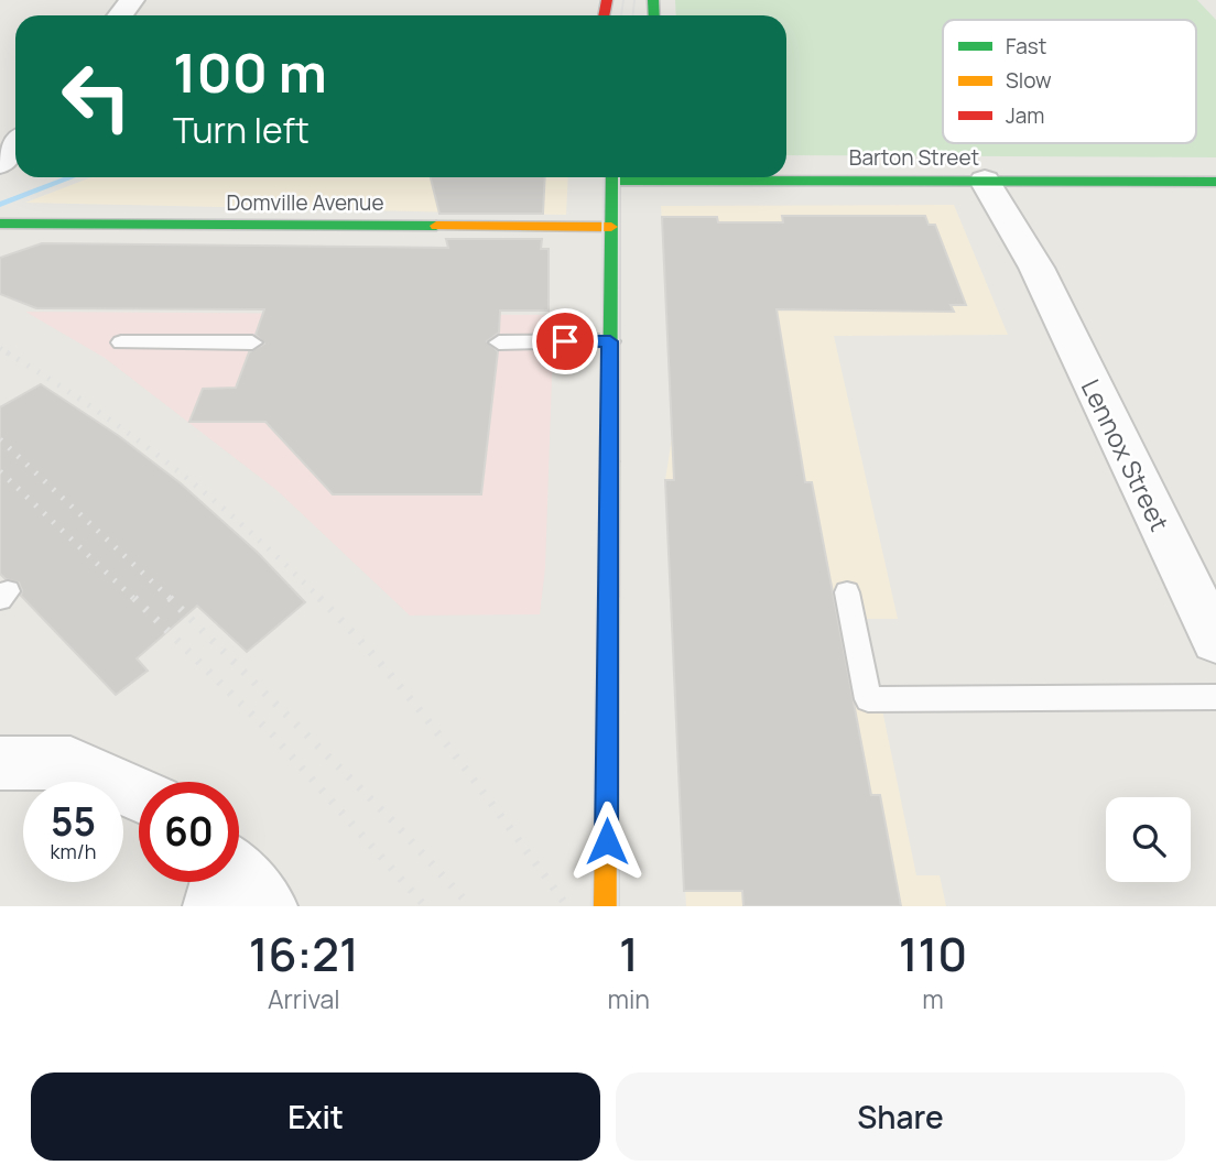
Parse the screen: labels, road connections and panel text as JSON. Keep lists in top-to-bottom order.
{
  "streets": {
    "street": ["Barton Street", "Domville Avenue", "Lennox Street"]
  },
  "crossings": [
    ["Barton Street", "Lennox Street"]
  ],
  "legend": ["Fast", "Slow", "Jam"],
  "page": {
    "turn": ["100 m", "Turn left"],
    "speed": "55 km/h",
    "limit": "60",
    "eta": [
      "16:21",
      "Arrival",
      "1",
      "min",
      "110",
      "m"
    ],
    "buttons": ["Exit", "Share"]
  }
}
